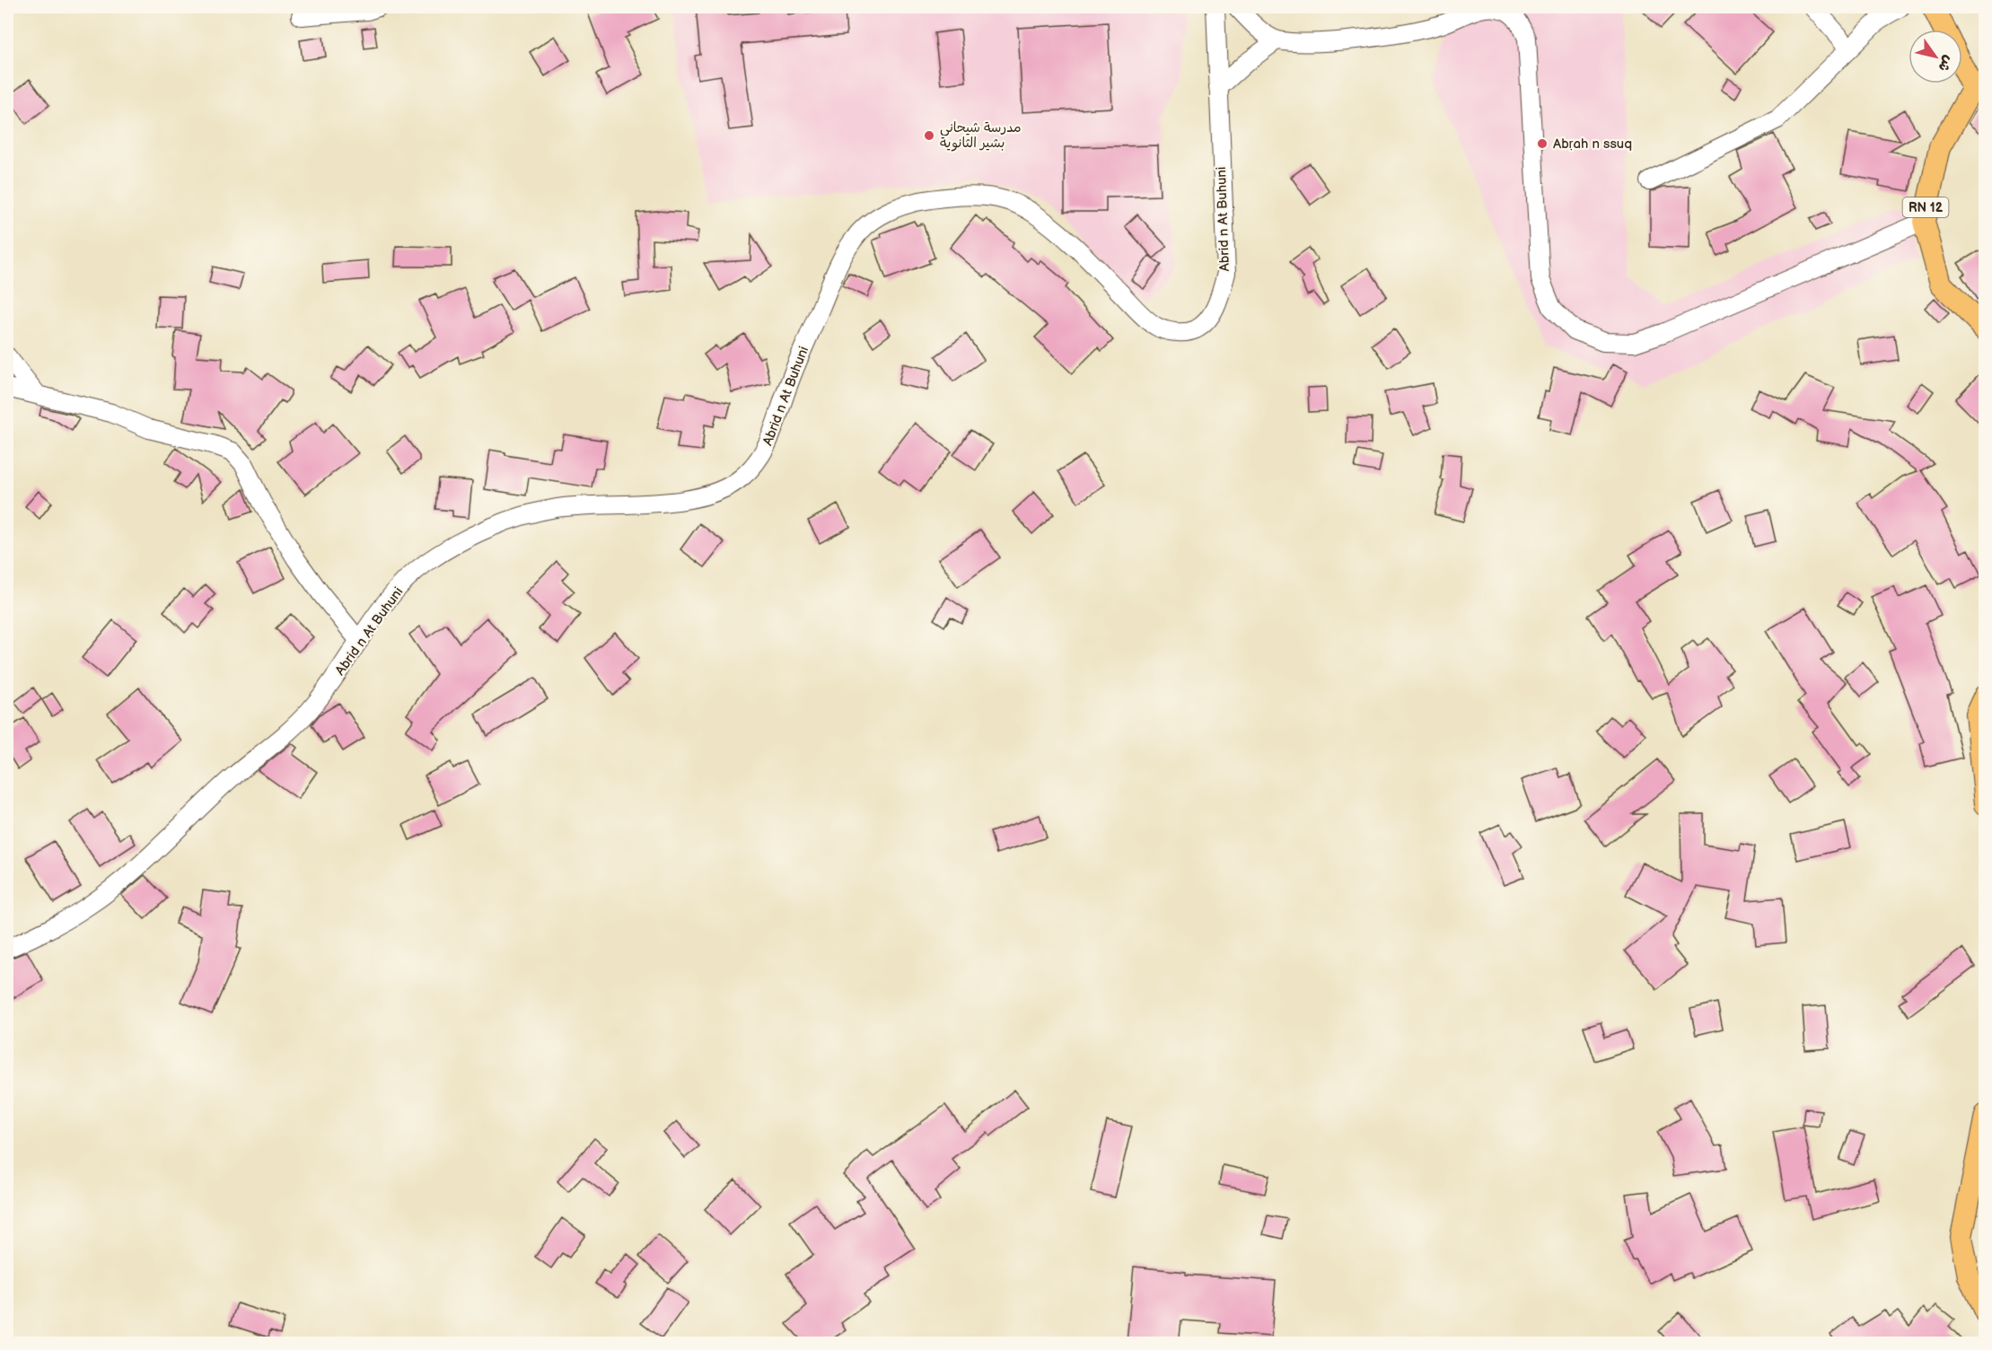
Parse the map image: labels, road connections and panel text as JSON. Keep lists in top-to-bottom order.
{
  "streets": {
    "main road": ["RN 12"],
    "street": ["Abrid n At Buhuni"]
  },
  "places": ["مدرسة شيحاني بشير الثانوية", "Abṛah n ssuq"],
  "north": "bottom right"
}
